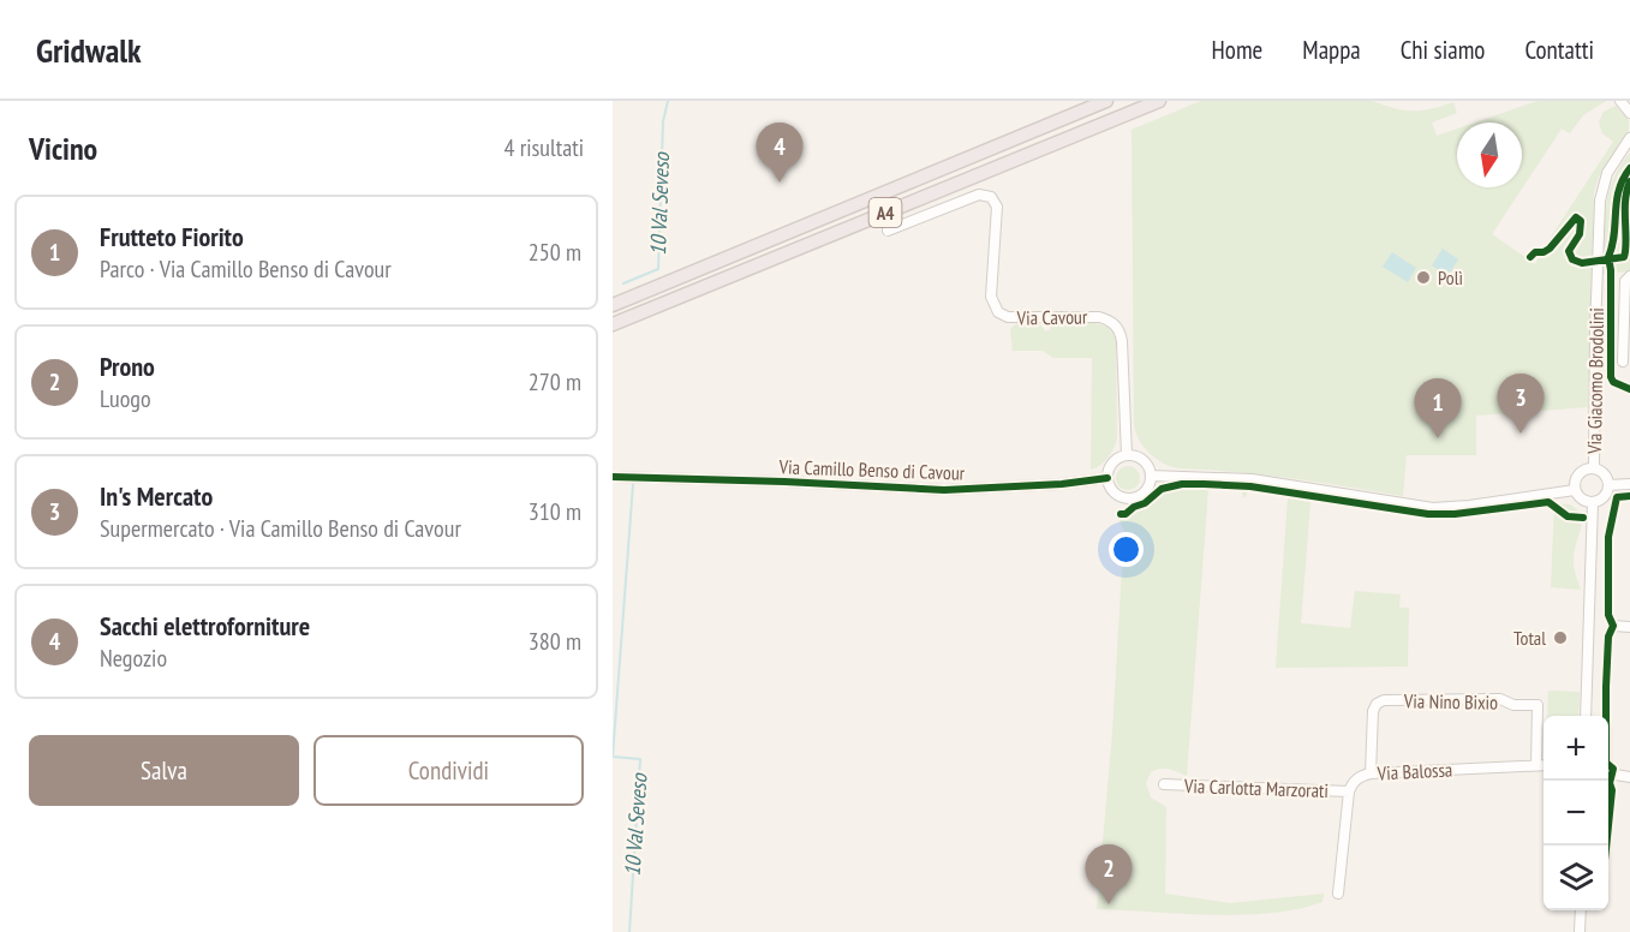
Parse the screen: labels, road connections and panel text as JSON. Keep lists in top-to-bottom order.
{
  "streets": {
    "highway": ["A4"],
    "street": [
      "Via Cavour",
      "Via Giacomo Brodolini",
      "Via Camillo Benso di Cavour",
      "Via Nino Bixio",
      "Via Balossa",
      "Via Carlotta Marzorati"
    ]
  },
  "crossings": [
    ["Via Cavour", "Via Camillo Benso di Cavour"],
    ["Via Nino Bixio", "Via Balossa"],
    ["Via Balossa", "Via Carlotta Marzorati"]
  ],
  "water": ["10 Val Seveso"],
  "places": ["Polì", "Total"],
  "north": "bottom",
  "page": {
    "header": "Gridwalk",
    "nav": [
      "Home",
      "Mappa",
      "Chi siamo",
      "Contatti"
    ],
    "heading": ["Vicino", "4 risultati"],
    "pins": [
      "4",
      "3",
      "1",
      "2"
    ],
    "list": [
      {
        "mark": "1",
        "name": "Frutteto Fiorito",
        "note": "Parco · Via Camillo Benso di Cavour",
        "value": "250 m"
      },
      {
        "mark": "2",
        "name": "Prono",
        "note": "Luogo",
        "value": "270 m"
      },
      {
        "mark": "3",
        "name": "In's Mercato",
        "note": "Supermercato · Via Camillo Benso di Cavour",
        "value": "310 m"
      },
      {
        "mark": "4",
        "name": "Sacchi elettroforniture",
        "note": "Negozio",
        "value": "380 m"
      }
    ],
    "buttons": ["Salva", "Condividi"],
    "map_buttons": ["+", "−"]
  }
}
